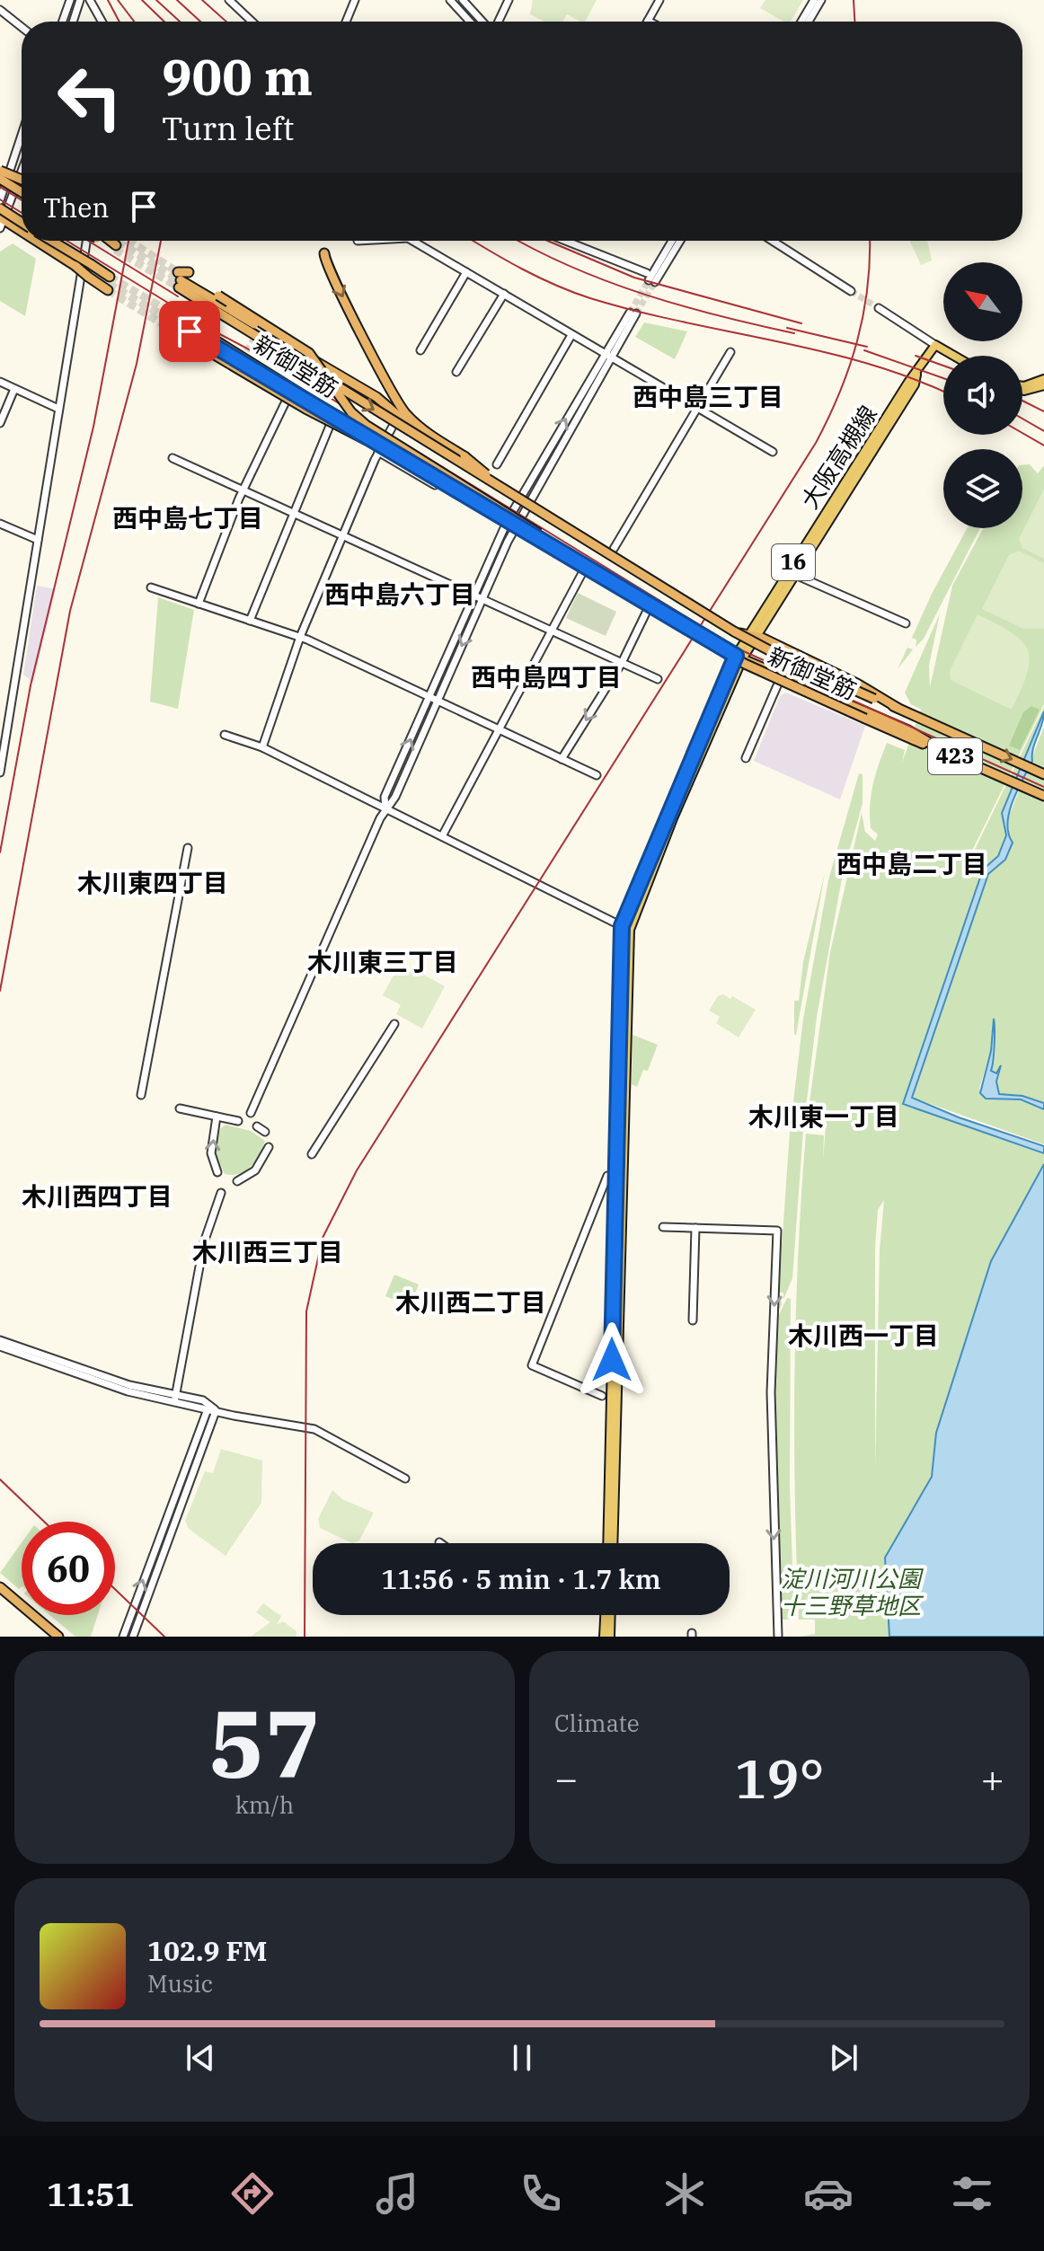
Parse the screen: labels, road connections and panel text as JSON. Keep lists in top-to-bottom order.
{
  "streets": {
    "highway": ["新御堂筋", "423"],
    "main road": ["大阪高槻線", "16"]
  },
  "districts": [
    "西中島三丁目",
    "西中島七丁目",
    "西中島六丁目",
    "西中島四丁目",
    "西中島二丁目",
    "木川東四丁目",
    "木川東三丁目",
    "木川東一丁目",
    "木川西四丁目",
    "木川西三丁目",
    "木川西二丁目",
    "木川西一丁目"
  ],
  "parks": ["淀川河川公園 十三野草地区"],
  "north": "top left",
  "page": {
    "turn": ["900 m", "Turn left"],
    "then": "Then",
    "limit": "60",
    "trip": "11:56 · 5 min · 1.7 km",
    "tile": [
      ["57", "km/h"],
      "Climate"
    ],
    "heat": ["−", "19°", "+"],
    "song": ["102.9 FM", "Music"],
    "tabs": "11:51"
  }
}
